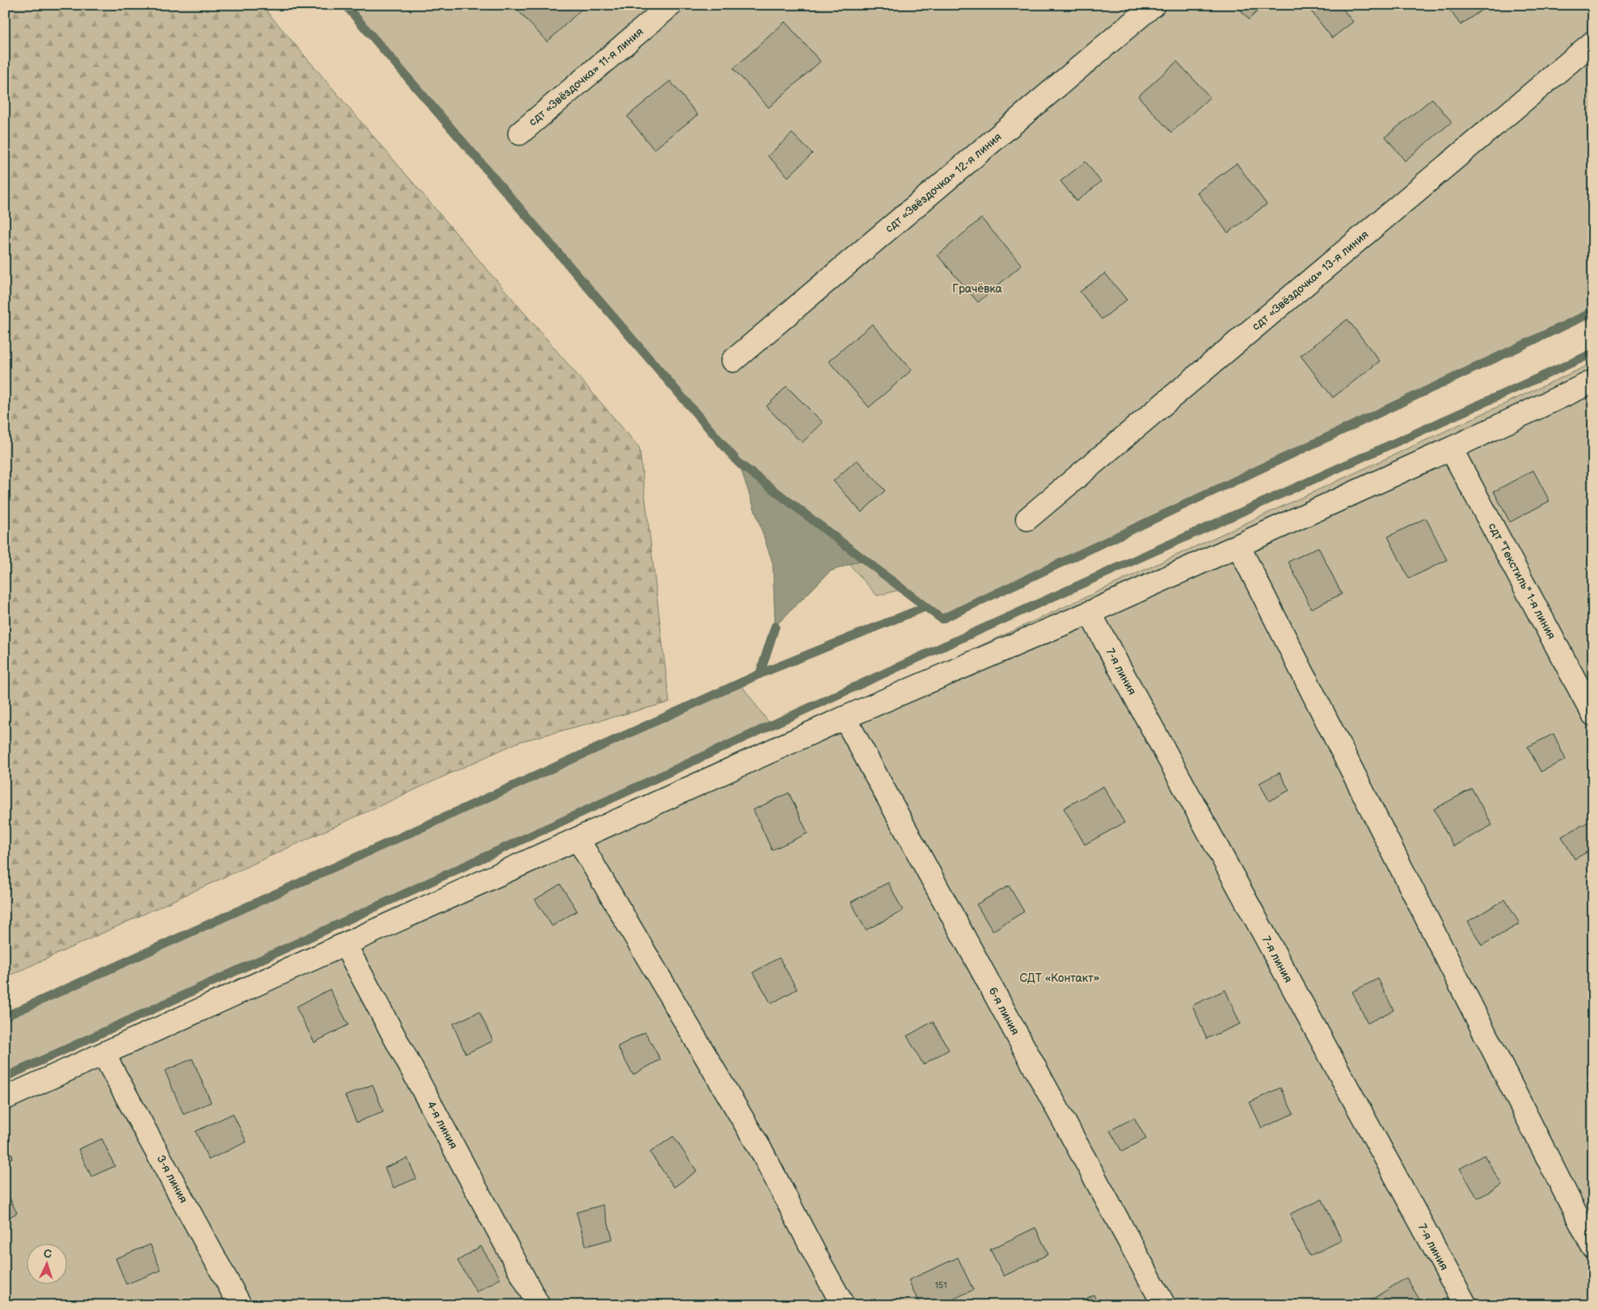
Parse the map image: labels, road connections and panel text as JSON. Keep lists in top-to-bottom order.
{
  "streets": {
    "street": [
      "сдт «Звёздочка» 11-я линия",
      "сдт «Звёздочка» 12-я линия",
      "сдт «Звёздочка» 13-я линия",
      "сдт \"Текстиль\" 1-я линия",
      "7-я линия",
      "6-я линия",
      "4-я линия",
      "3-я линия"
    ]
  },
  "parks": ["Грачёвка", "СДТ «Контакт»"],
  "house_numbers": ["151"],
  "north": "top"
}
